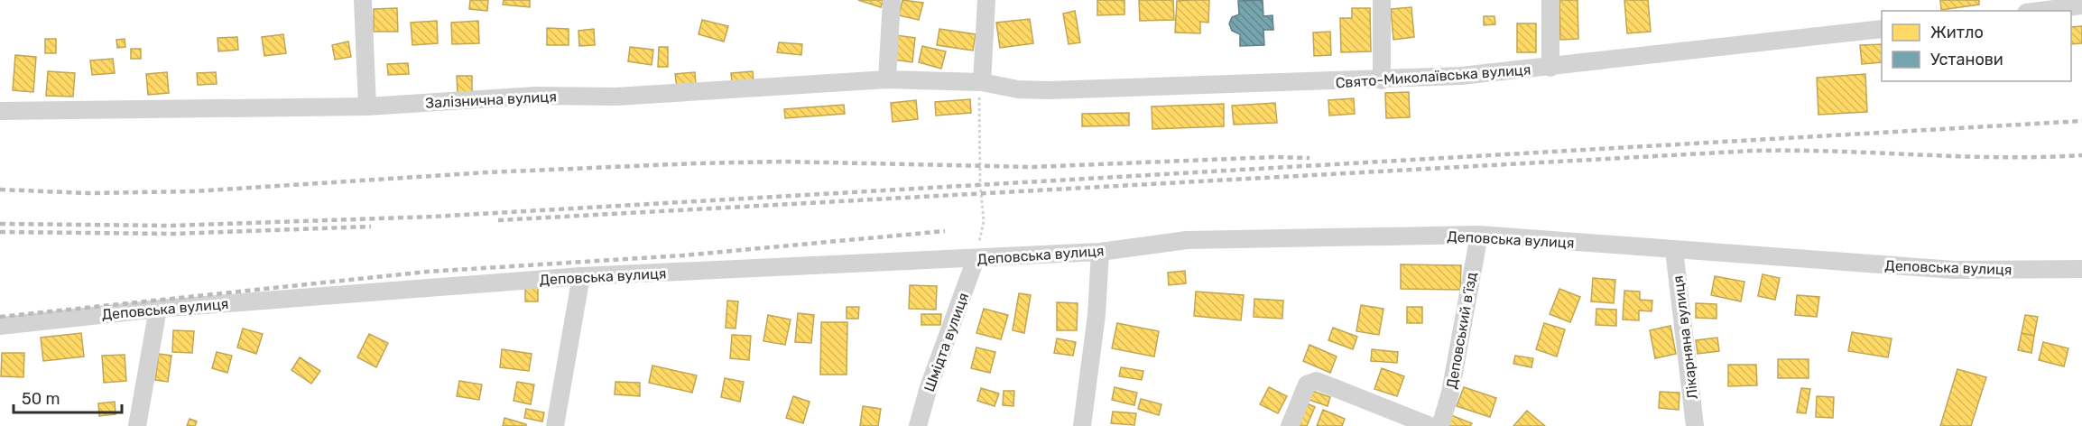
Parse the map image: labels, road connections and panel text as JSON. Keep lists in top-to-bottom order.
{
  "streets": {
    "street": [
      "Свято-Миколаївська вулиця",
      "Залізнична вулиця",
      "Деповська вулиця",
      "Деповський в’їзд",
      "Лікарняна вулиця",
      "Шмідта вулиця"
    ]
  },
  "crossings": [
    ["Свято-Миколаївська вулиця", "Залізнична вулиця"],
    ["Деповська вулиця", "Деповський в’їзд"],
    ["Деповська вулиця", "Лікарняна вулиця"],
    ["Деповська вулиця", "Шмідта вулиця"]
  ],
  "legend": ["Житло", "Установи"],
  "scale_bar": "50 m"
}
